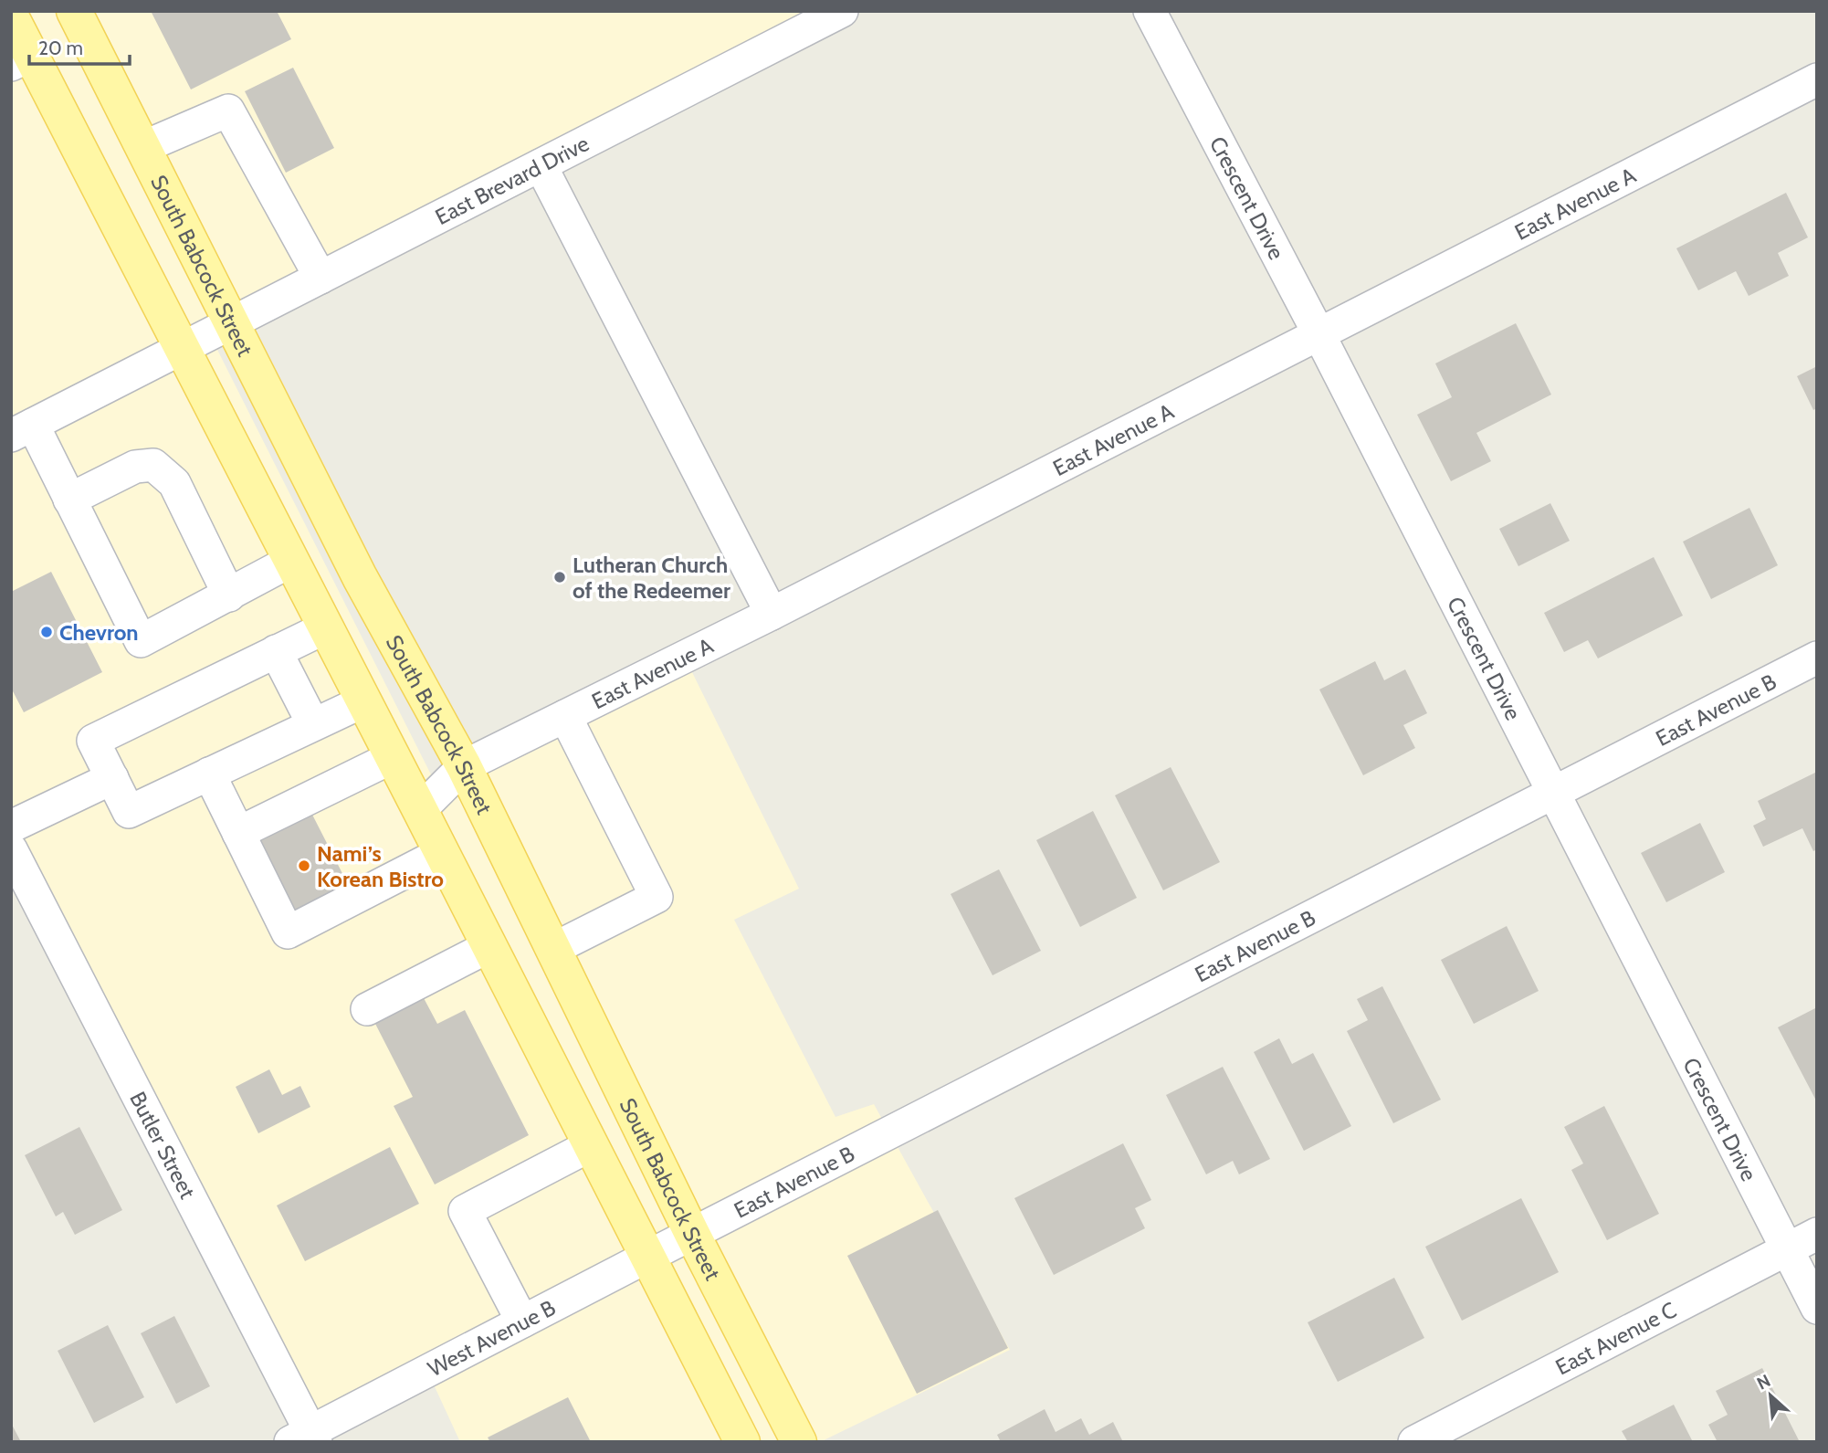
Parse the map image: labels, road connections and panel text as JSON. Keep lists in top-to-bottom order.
{
  "streets": {
    "main road": ["South Babcock Street"],
    "street": [
      "East Brevard Drive",
      "Crescent Drive",
      "East Avenue A",
      "East Avenue B",
      "Butler Street",
      "West Avenue B",
      "East Avenue C"
    ]
  },
  "crossings": [
    ["East Brevard Drive", "South Babcock Street"],
    ["Crescent Drive", "East Avenue A"],
    ["Crescent Drive", "East Avenue B"],
    ["Crescent Drive", "East Avenue C"],
    ["East Avenue A", "South Babcock Street"],
    ["South Babcock Street", "East Avenue B"],
    ["South Babcock Street", "West Avenue B"],
    ["East Avenue B", "West Avenue B"],
    ["Butler Street", "West Avenue B"]
  ],
  "places": ["Lutheran Church of the Redeemer", "Chevron", "Nami’s Korean Bistro"],
  "scale_bar": "20 m",
  "north": "top left"
}
